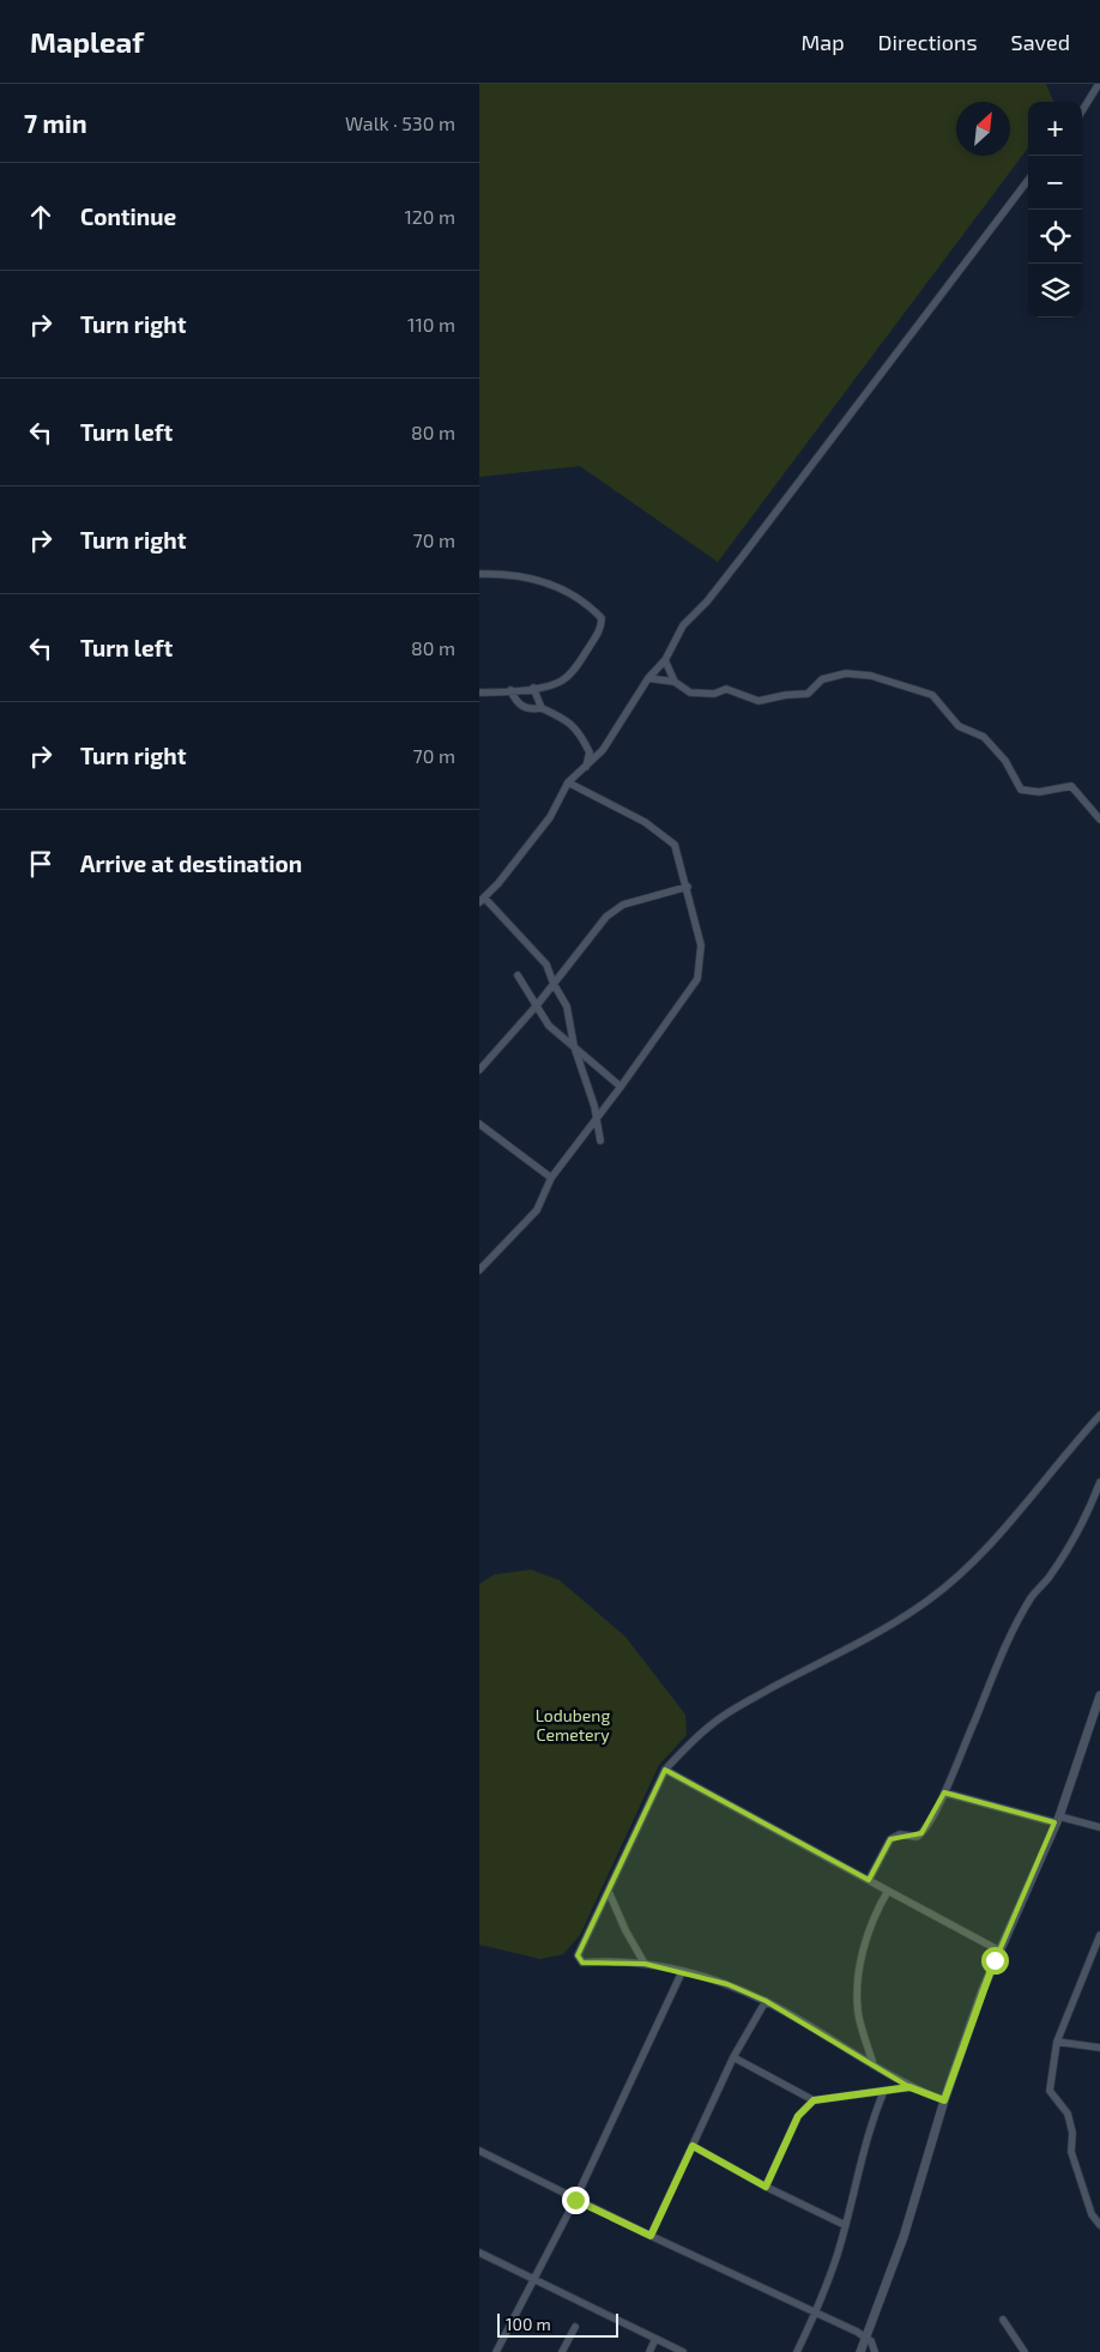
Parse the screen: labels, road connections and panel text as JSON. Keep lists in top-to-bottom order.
{
  "parks": ["Lodubeng Cemetery"],
  "scale_bar": "100 m",
  "north": "top right",
  "page": {
    "header": "Mapleaf",
    "nav": ["Map", "Directions", "Saved"],
    "heading": ["7 min", "Walk · 530 m"],
    "map_buttons": ["+", "−"],
    "list": [
      ["Continue", "120 m"],
      ["Turn right", "110 m"],
      ["Turn left", "80 m"],
      ["Turn right", "70 m"],
      ["Turn left", "80 m"],
      ["Turn right", "70 m"],
      "Arrive at destination"
    ],
    "scale": "100 m"
  }
}
